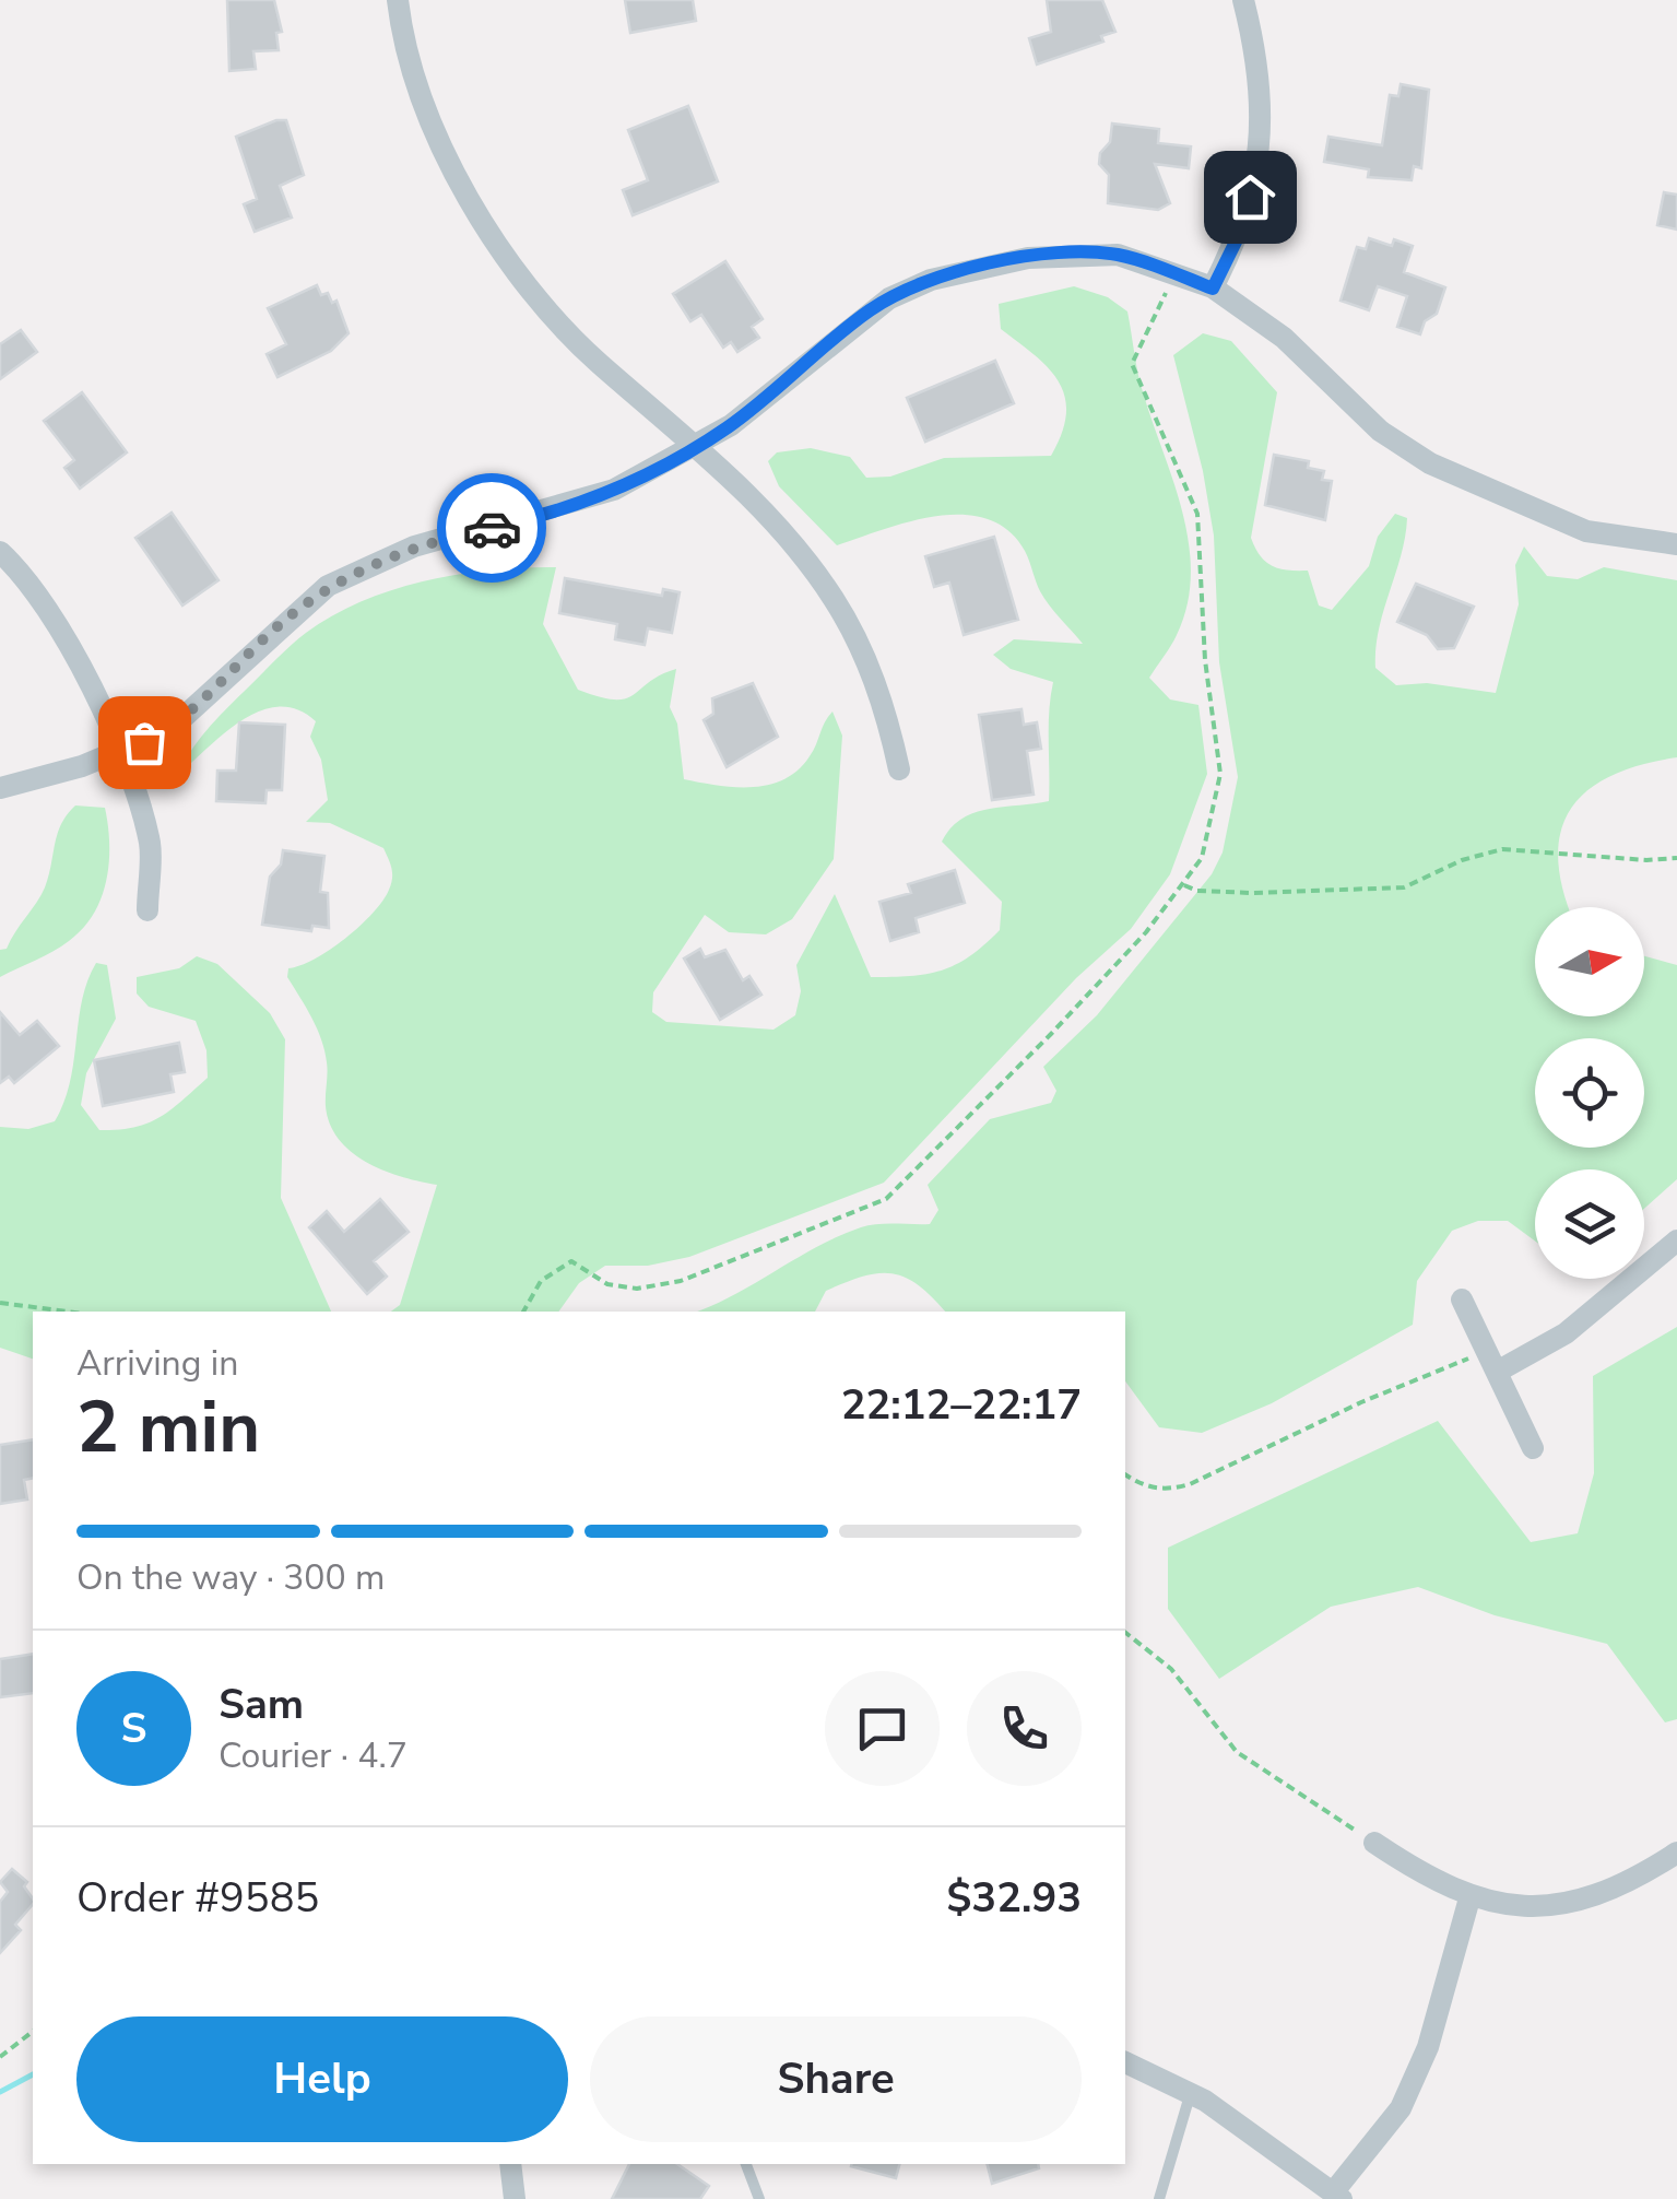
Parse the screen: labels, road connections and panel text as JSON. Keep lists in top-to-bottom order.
{
  "north": "right",
  "page": {
    "heading": ["2 min", "Arriving in", "22:12–22:17"],
    "panel": [
      "Sam",
      "Courier · 4.7",
      "Order #9585",
      "$32.93"
    ],
    "bar": "On the way · 300 m",
    "round": "S",
    "buttons": ["Help", "Share"]
  }
}
